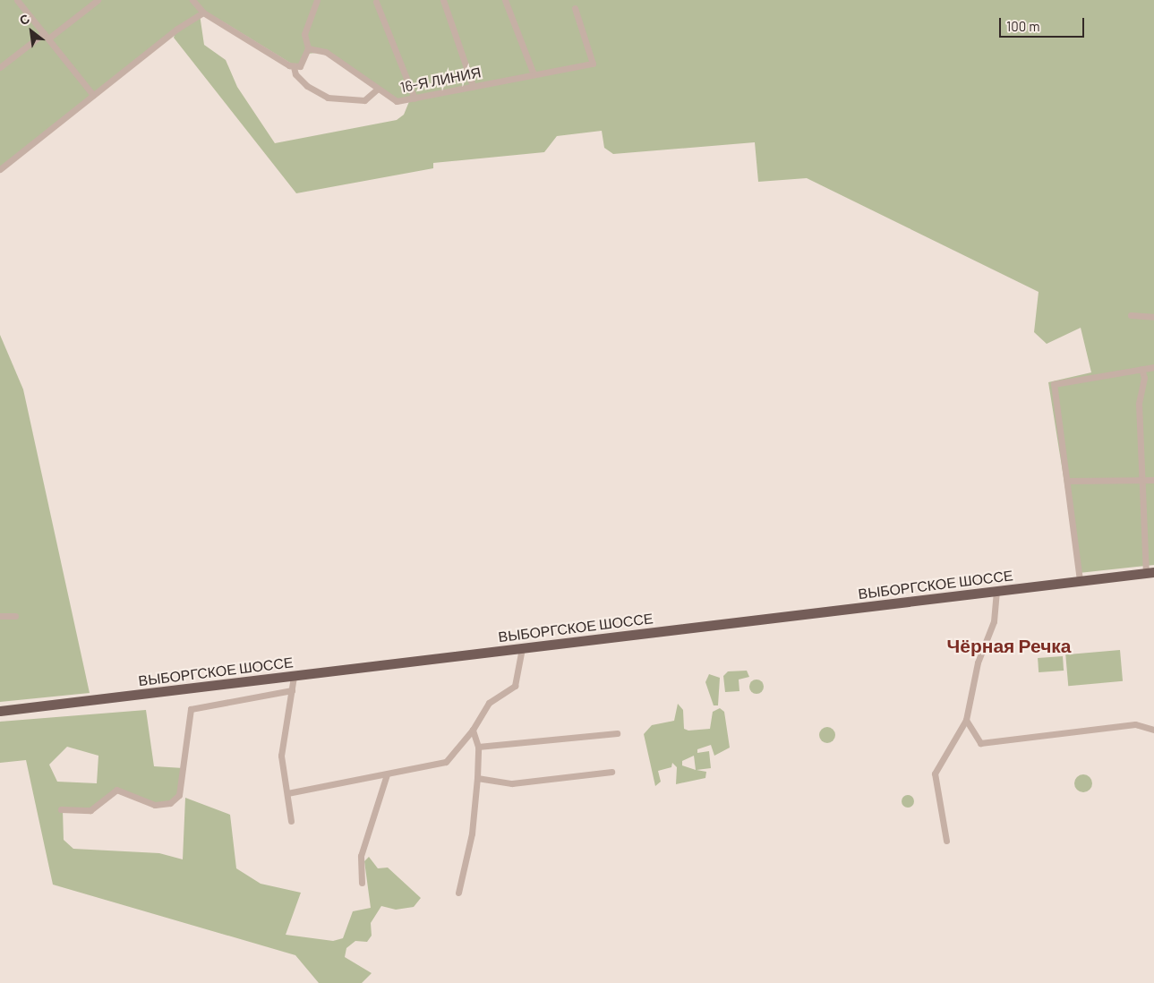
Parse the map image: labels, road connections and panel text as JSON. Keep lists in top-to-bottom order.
{
  "streets": {
    "main road": ["ВЫБОРГСКОЕ ШОССЕ"],
    "street": ["16-Я ЛИНИЯ"]
  },
  "districts": ["Чёрная Речка"],
  "scale_bar": "100 m",
  "north": "top left"
}
